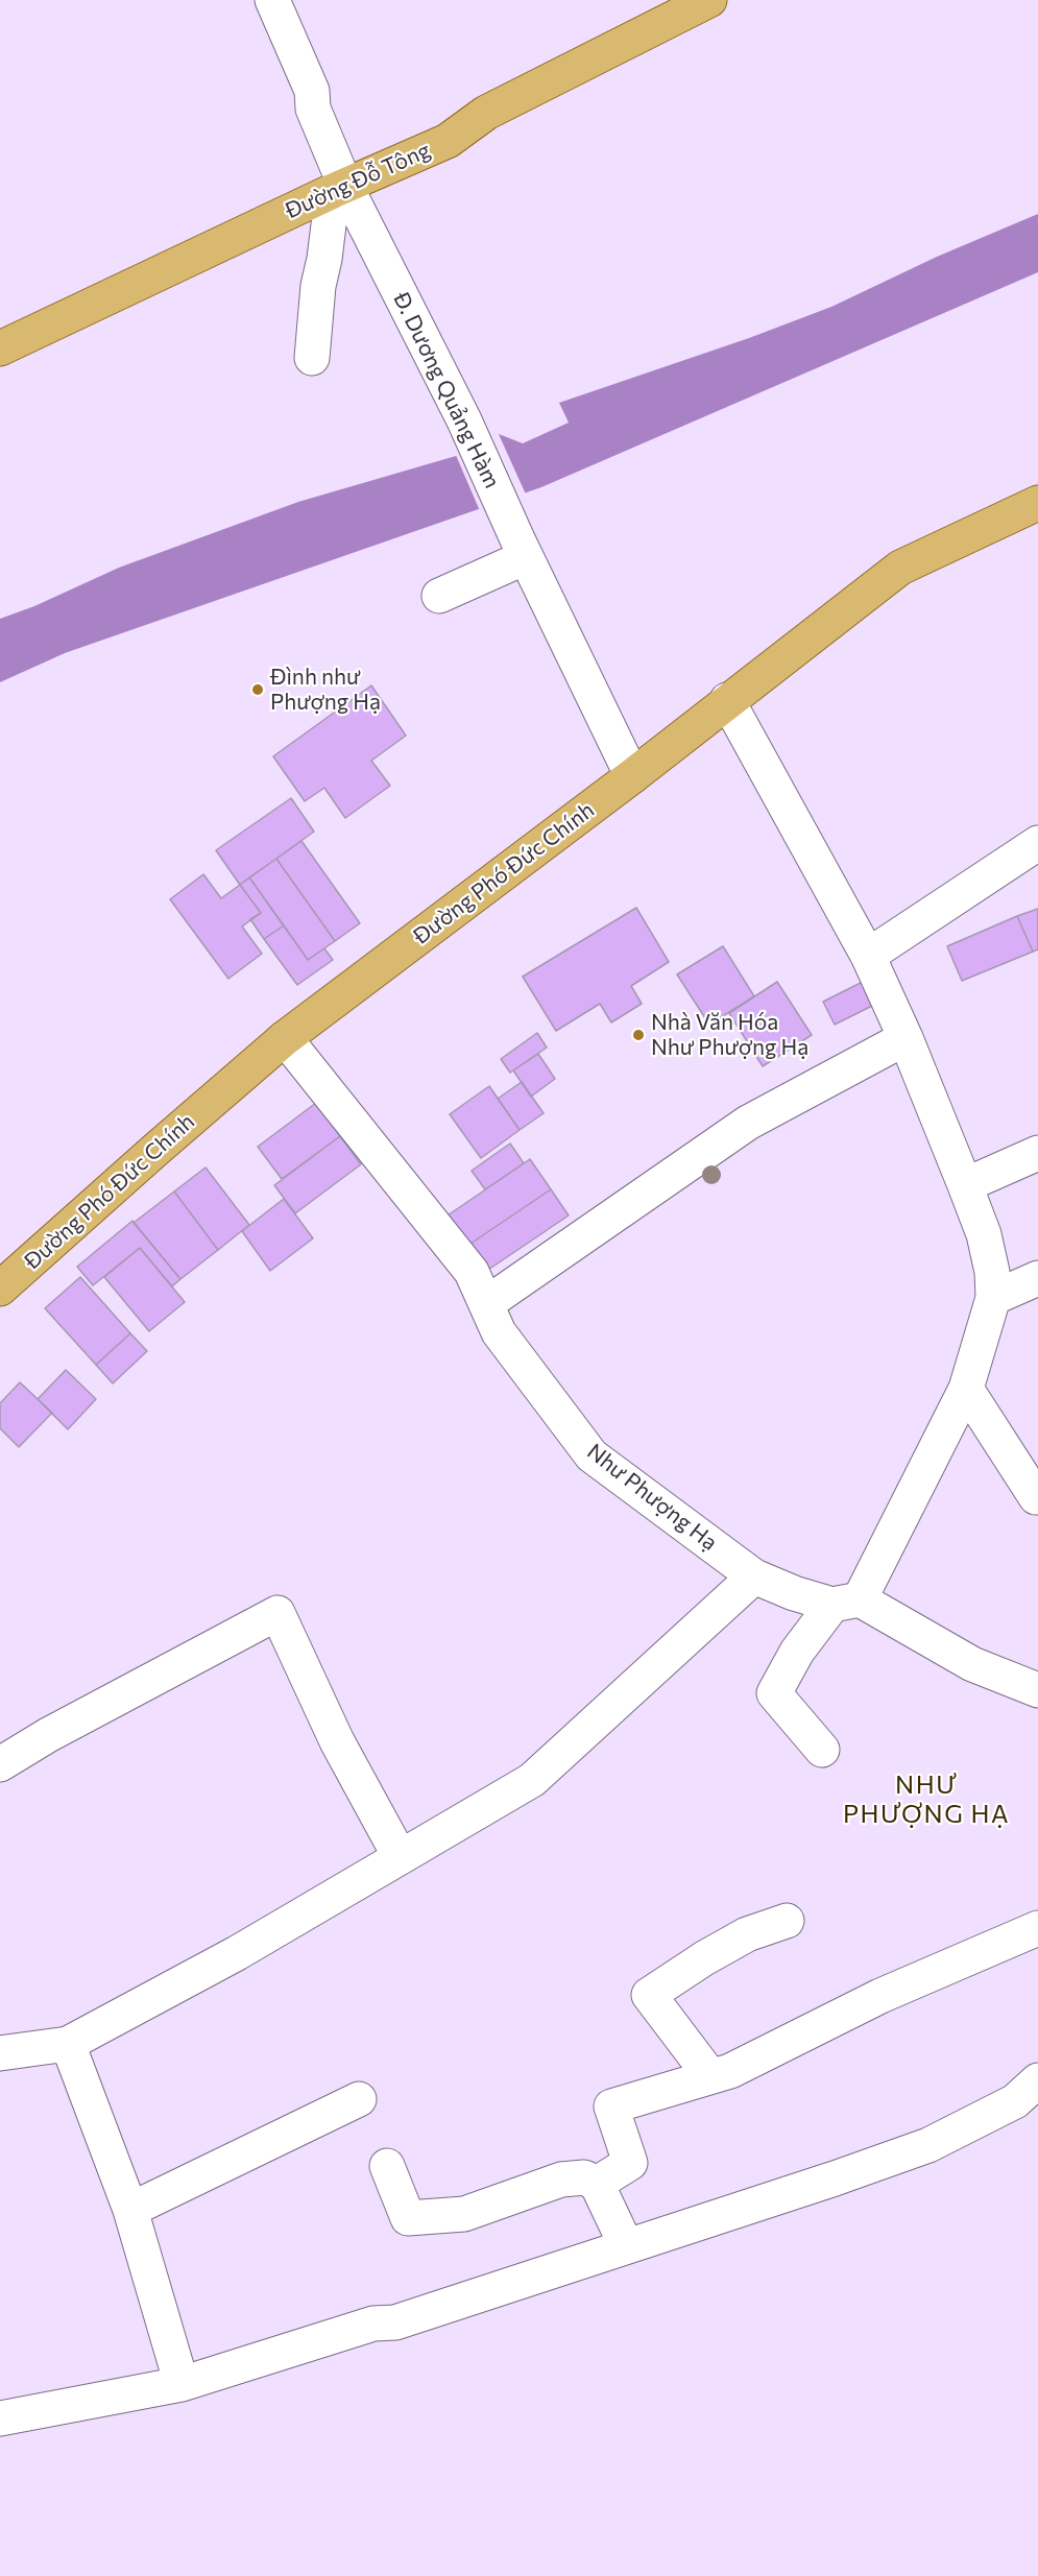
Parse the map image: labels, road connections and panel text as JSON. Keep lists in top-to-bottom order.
{
  "streets": {
    "main road": ["Đường Đỗ Tông", "Đường Phó Đức Chính"],
    "street": ["Đ. Dương Quảng Hàm", "Như Phượng Hạ"]
  },
  "crossings": [
    ["Đường Đỗ Tông", "Đ. Dương Quảng Hàm"],
    ["Đ. Dương Quảng Hàm", "Đường Phó Đức Chính"],
    ["Đường Phó Đức Chính", "Như Phượng Hạ"]
  ],
  "districts": ["NHƯ PHƯỢNG HẠ"],
  "places": ["Đình như Phượng Hạ", "Nhà Văn Hóa Như Phượng Hạ"]
}
